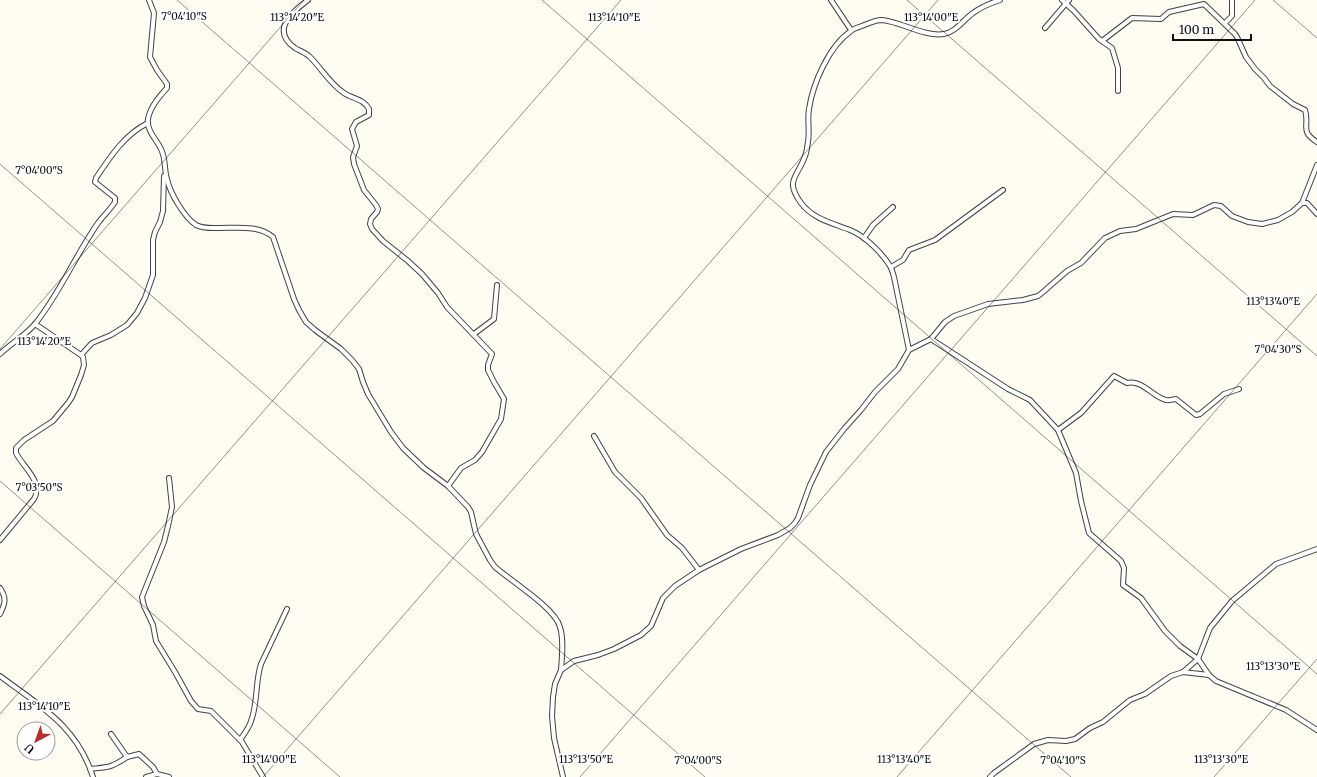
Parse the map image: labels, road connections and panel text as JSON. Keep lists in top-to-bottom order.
{
  "scale_bar": "100 m",
  "north": "bottom left",
  "coordinates": [
    "7°04'10\"S",
    "113°14'20\"E",
    "113°14'10\"E",
    "113°14'00\"E",
    "7°04'00\"S",
    "113°13'40\"E",
    "7°04'30\"S",
    "7°03'50\"S",
    "113°13'30\"E",
    "113°13'50\"E"
  ]
}
